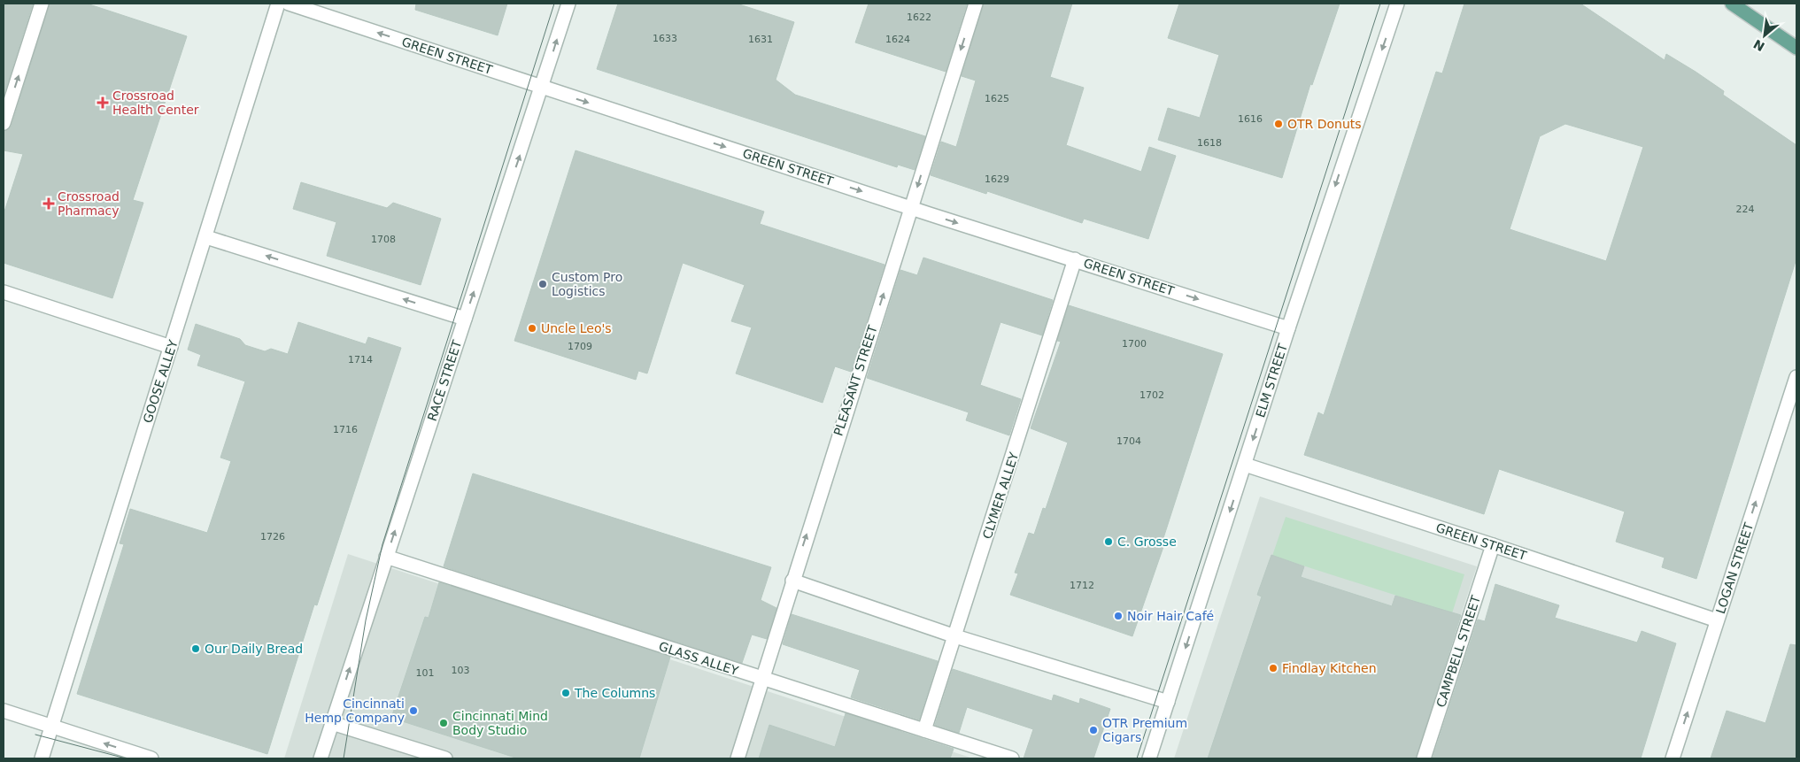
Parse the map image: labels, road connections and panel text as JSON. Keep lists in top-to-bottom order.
{
  "streets": {
    "street": [
      "GREEN STREET",
      "RACE STREET",
      "PLEASANT STREET",
      "ELM STREET",
      "GOOSE ALLEY",
      "CLYMER ALLEY",
      "LOGAN STREET",
      "CAMPBELL STREET",
      "GLASS ALLEY"
    ]
  },
  "crossings": [
    ["GREEN STREET", "RACE STREET"],
    ["GREEN STREET", "PLEASANT STREET"],
    ["GREEN STREET", "ELM STREET"],
    ["GREEN STREET", "CLYMER ALLEY"],
    ["GREEN STREET", "LOGAN STREET"],
    ["GREEN STREET", "CAMPBELL STREET"],
    ["RACE STREET", "GLASS ALLEY"],
    ["PLEASANT STREET", "GLASS ALLEY"],
    ["CLYMER ALLEY", "GLASS ALLEY"]
  ],
  "one_way": ["RACE STREET", "ELM STREET", "LOGAN STREET"],
  "places": {
    "health": ["Crossroad Health Center", "Crossroad Pharmacy"],
    "other": [
      "OTR Donuts",
      "Custom Pro Logistics",
      "Uncle Leo's",
      "C. Grosse",
      "Noir Hair Café",
      "Our Daily Bread",
      "Findlay Kitchen",
      "The Columns",
      "Cincinnati Hemp Company",
      "Cincinnati Mind Body Studio",
      "OTR Premium Cigars"
    ]
  },
  "house_numbers": [
    "1622",
    "1633",
    "1631",
    "1624",
    "1625",
    "1616",
    "1618",
    "1629",
    "224",
    "1708",
    "1700",
    "1709",
    "1714",
    "1702",
    "1716",
    "1704",
    "1726",
    "1712",
    "103",
    "101"
  ],
  "north": "bottom left"
}
